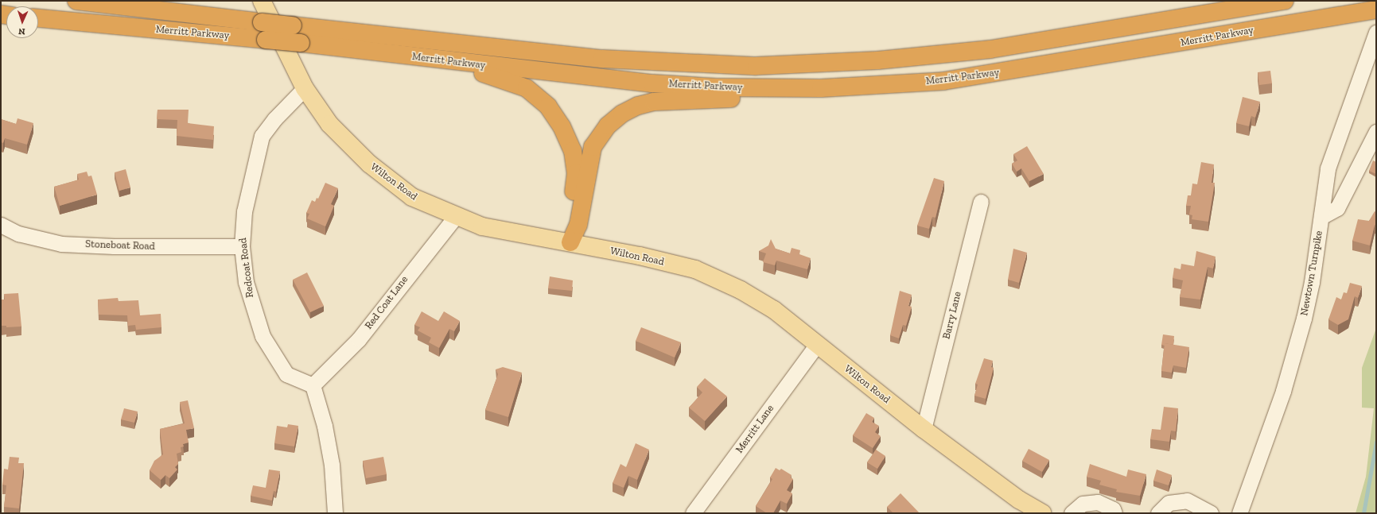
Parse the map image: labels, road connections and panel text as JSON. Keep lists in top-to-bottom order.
{
  "streets": {
    "highway": ["Merritt Parkway"],
    "main road": ["Wilton Road"],
    "street": [
      "Stoneboat Road",
      "Redcoat Road",
      "Newtown Turnpike",
      "Red Coat Lane",
      "Barry Lane",
      "Merritt Lane"
    ]
  },
  "crossings": [
    ["Wilton Road", "Redcoat Road"],
    ["Wilton Road", "Red Coat Lane"],
    ["Wilton Road", "Barry Lane"],
    ["Wilton Road", "Merritt Lane"],
    ["Stoneboat Road", "Redcoat Road"],
    ["Redcoat Road", "Red Coat Lane"]
  ],
  "north": "bottom"
}
